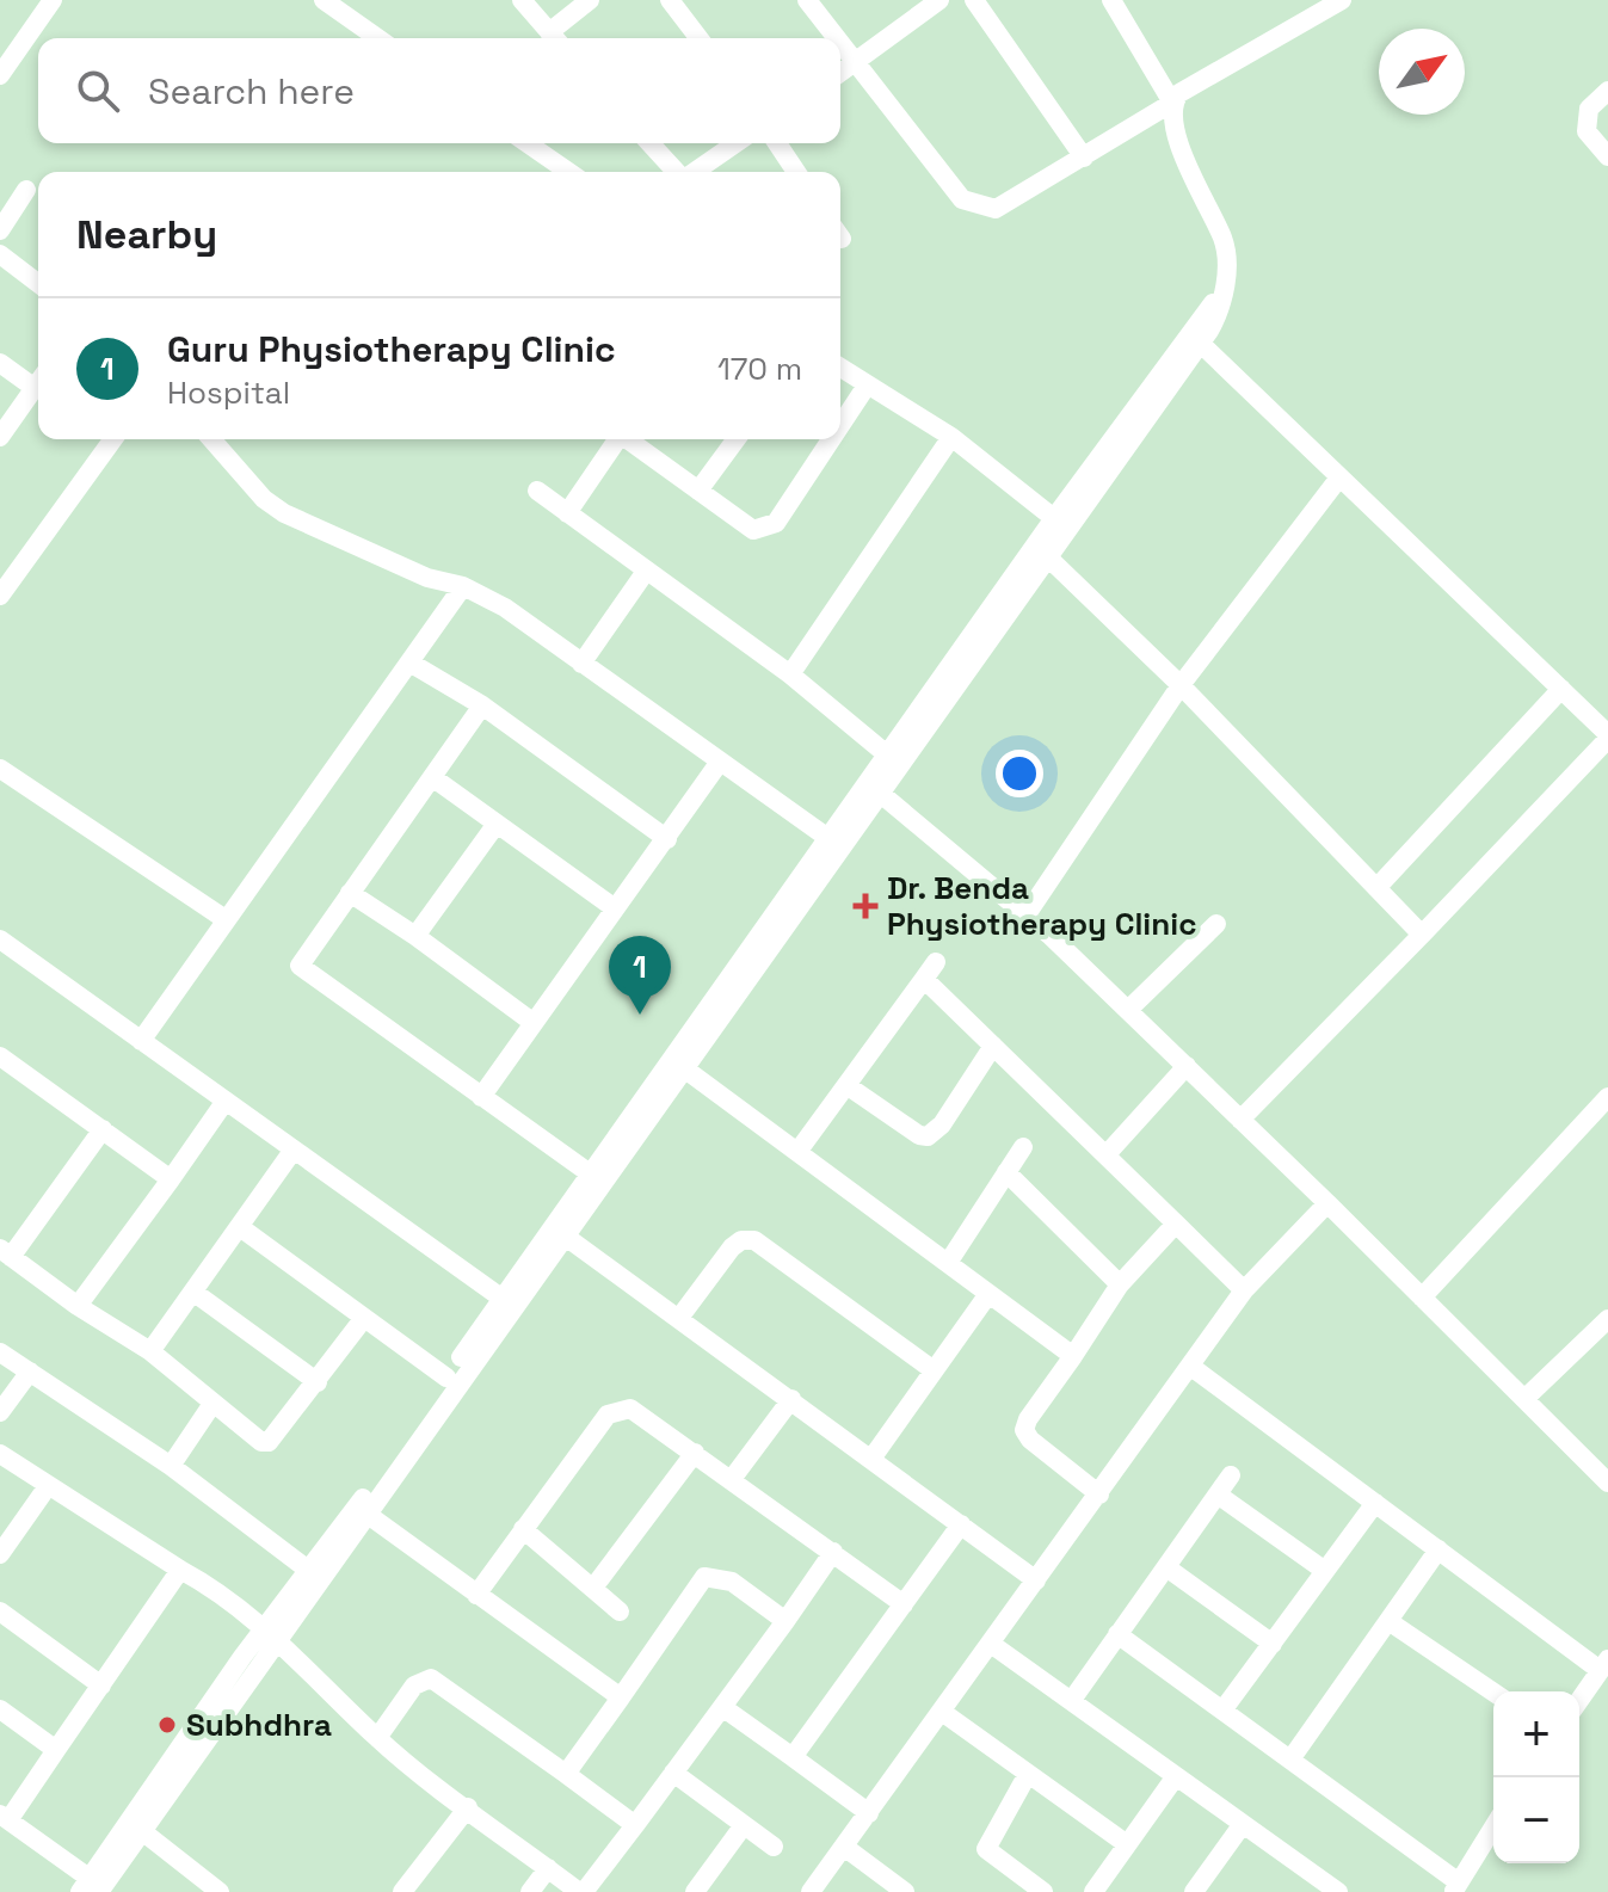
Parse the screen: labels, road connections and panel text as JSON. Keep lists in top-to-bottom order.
{
  "places": {
    "health": ["Dr. Benda Physiotherapy Clinic"],
    "other": ["Subhdhra"]
  },
  "north": "top right",
  "page": {
    "search": "Search here",
    "heading": "Nearby",
    "list": [
      {
        "mark": "1",
        "name": "Guru Physiotherapy Clinic",
        "note": "Hospital",
        "value": "170 m"
      }
    ],
    "pins": "1",
    "map_buttons": ["+", "−"]
  }
}
